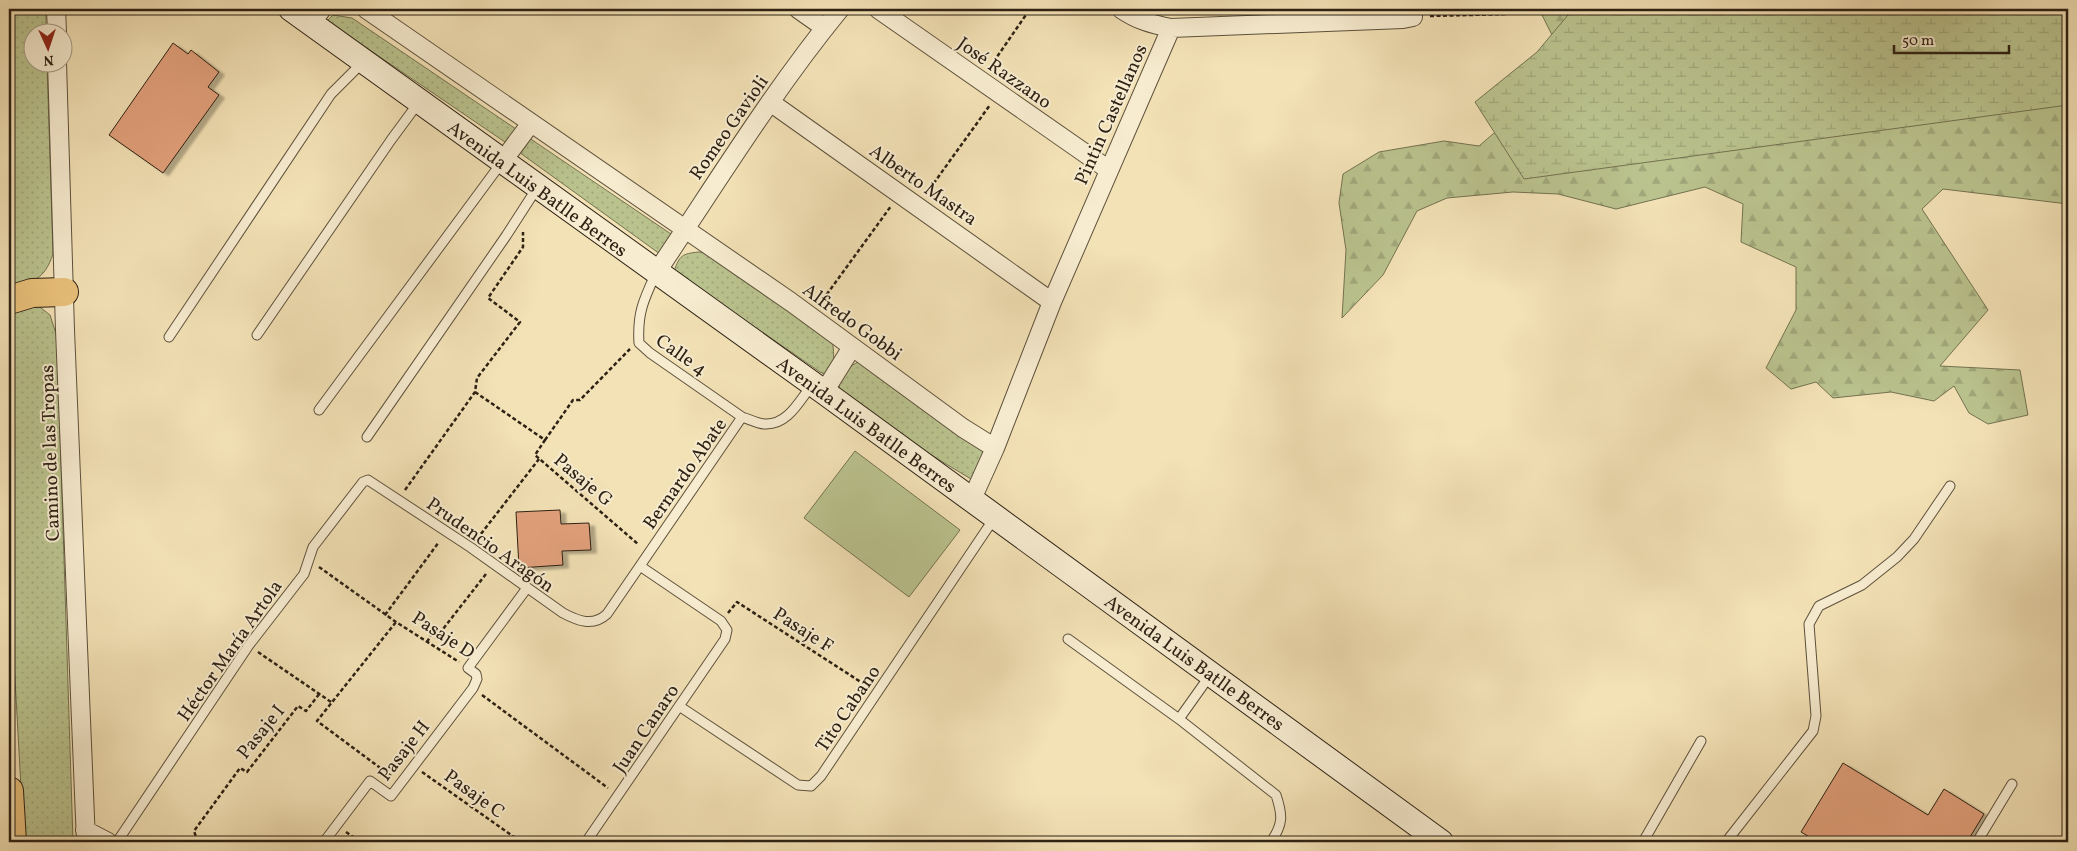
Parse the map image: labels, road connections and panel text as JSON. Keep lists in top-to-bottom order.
{
  "streets": {
    "main road": ["Avenida Luis Batlle Berres"],
    "street": [
      "José Razzano",
      "Pintin Castellanos",
      "Romeo Gavioli",
      "Alberto Mastra",
      "Alfredo Gobbi",
      "Camino de las Tropas"
    ],
    "lane": [
      "Calle 4",
      "Bernardo Abate",
      "Prudencio Aragón",
      "Pasaje D",
      "Héctor María Artola",
      "Tito Cabano",
      "Juan Canaro",
      "Pasaje H"
    ],
    "path": [
      "Pasaje G",
      "Pasaje F",
      "Pasaje I",
      "Pasaje C"
    ]
  },
  "crossings": [
    ["José Razzano", "Pintin Castellanos"],
    ["Pintin Castellanos", "Alberto Mastra"],
    ["Pintin Castellanos", "Avenida Luis Batlle Berres"],
    ["Pintin Castellanos", "Alfredo Gobbi"],
    ["Romeo Gavioli", "Alberto Mastra"],
    ["Romeo Gavioli", "Avenida Luis Batlle Berres"],
    ["Romeo Gavioli", "Alfredo Gobbi"],
    ["Romeo Gavioli", "Calle 4"],
    ["Avenida Luis Batlle Berres", "Calle 4"],
    ["Avenida Luis Batlle Berres", "Bernardo Abate"],
    ["Avenida Luis Batlle Berres", "Tito Cabano"],
    ["Calle 4", "Bernardo Abate"],
    ["Bernardo Abate", "Pasaje G"],
    ["Bernardo Abate", "Prudencio Aragón"],
    ["Prudencio Aragón", "Héctor María Artola"],
    ["Pasaje F", "Tito Cabano"],
    ["Pasaje F", "Juan Canaro"],
    ["Pasaje D", "Héctor María Artola"],
    ["Pasaje D", "Juan Canaro"],
    ["Pasaje D", "Pasaje H"],
    ["Tito Cabano", "Juan Canaro"],
    ["Pasaje H", "Pasaje C"]
  ],
  "scale_bar": "50 m",
  "north": "bottom"
}
